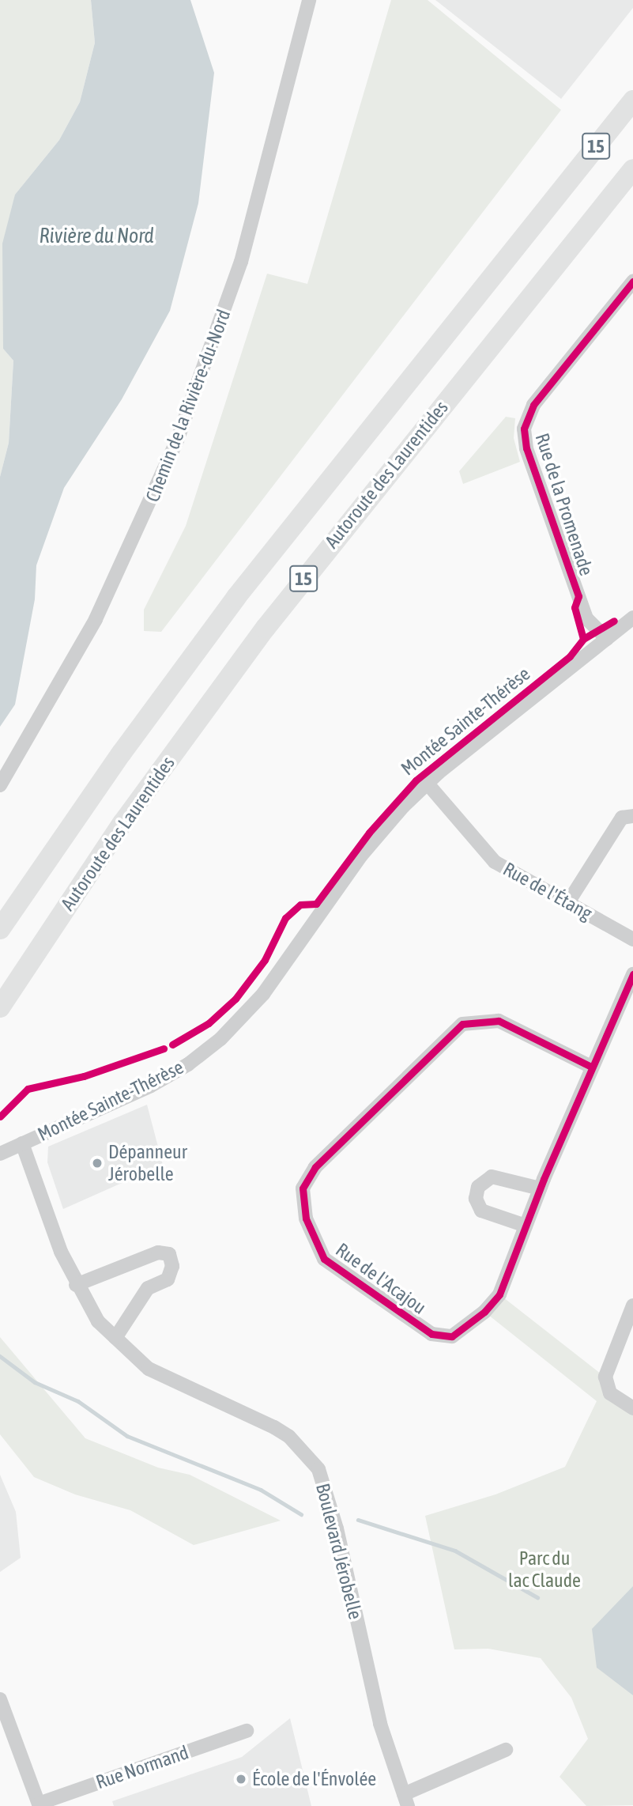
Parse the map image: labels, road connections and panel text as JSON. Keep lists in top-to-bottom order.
{
  "streets": {
    "highway": ["15", "Autoroute des Laurentides"],
    "street": [
      "Chemin de la Rivière-du-Nord",
      "Rue de la Promenade",
      "Montée Sainte-Thérèse",
      "Rue de l'Étang",
      "Rue de l'Acajou",
      "Boulevard Jérobelle",
      "Rue Normand"
    ]
  },
  "crossings": [
    ["Rue de la Promenade", "Montée Sainte-Thérèse"],
    ["Montée Sainte-Thérèse", "Rue de l'Étang"],
    ["Montée Sainte-Thérèse", "Boulevard Jérobelle"]
  ],
  "water": ["Rivière du Nord"],
  "parks": ["Parc du lac Claude"],
  "places": ["Dépanneur Jérobelle", "École de l'Énvolée"]
}
